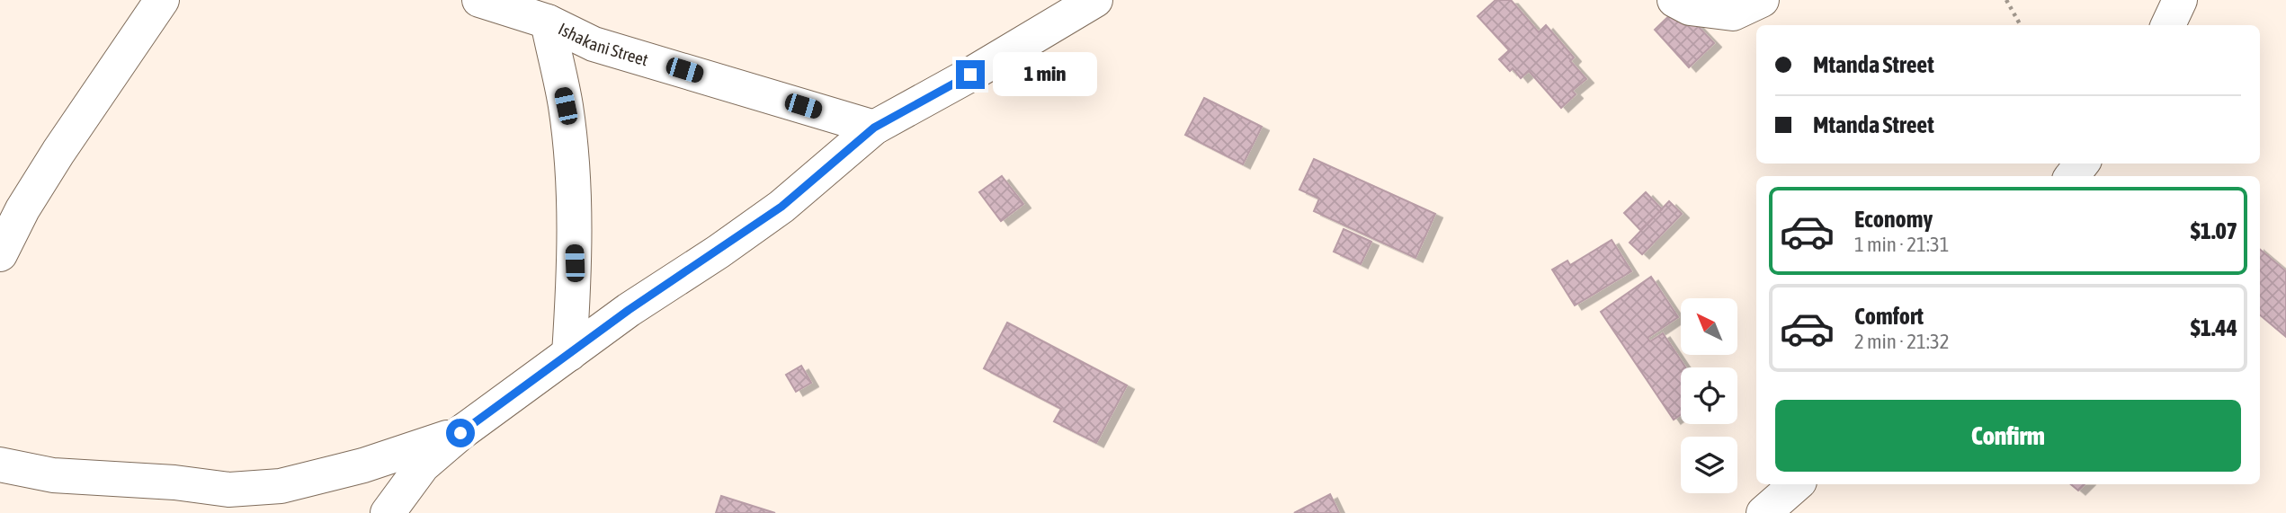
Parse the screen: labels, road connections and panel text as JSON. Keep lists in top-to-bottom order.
{
  "streets": {
    "street": ["Ishakani Street"]
  },
  "north": "top left",
  "page": {
    "banner": ["Mtanda Street", "Mtanda Street"],
    "bubble": "1 min",
    "list": [
      {
        "name": "Economy",
        "note": "1 min · 21:31",
        "value": "$1.07"
      },
      {
        "name": "Comfort",
        "note": "2 min · 21:32",
        "value": "$1.44"
      }
    ],
    "buttons": "Confirm"
  }
}
